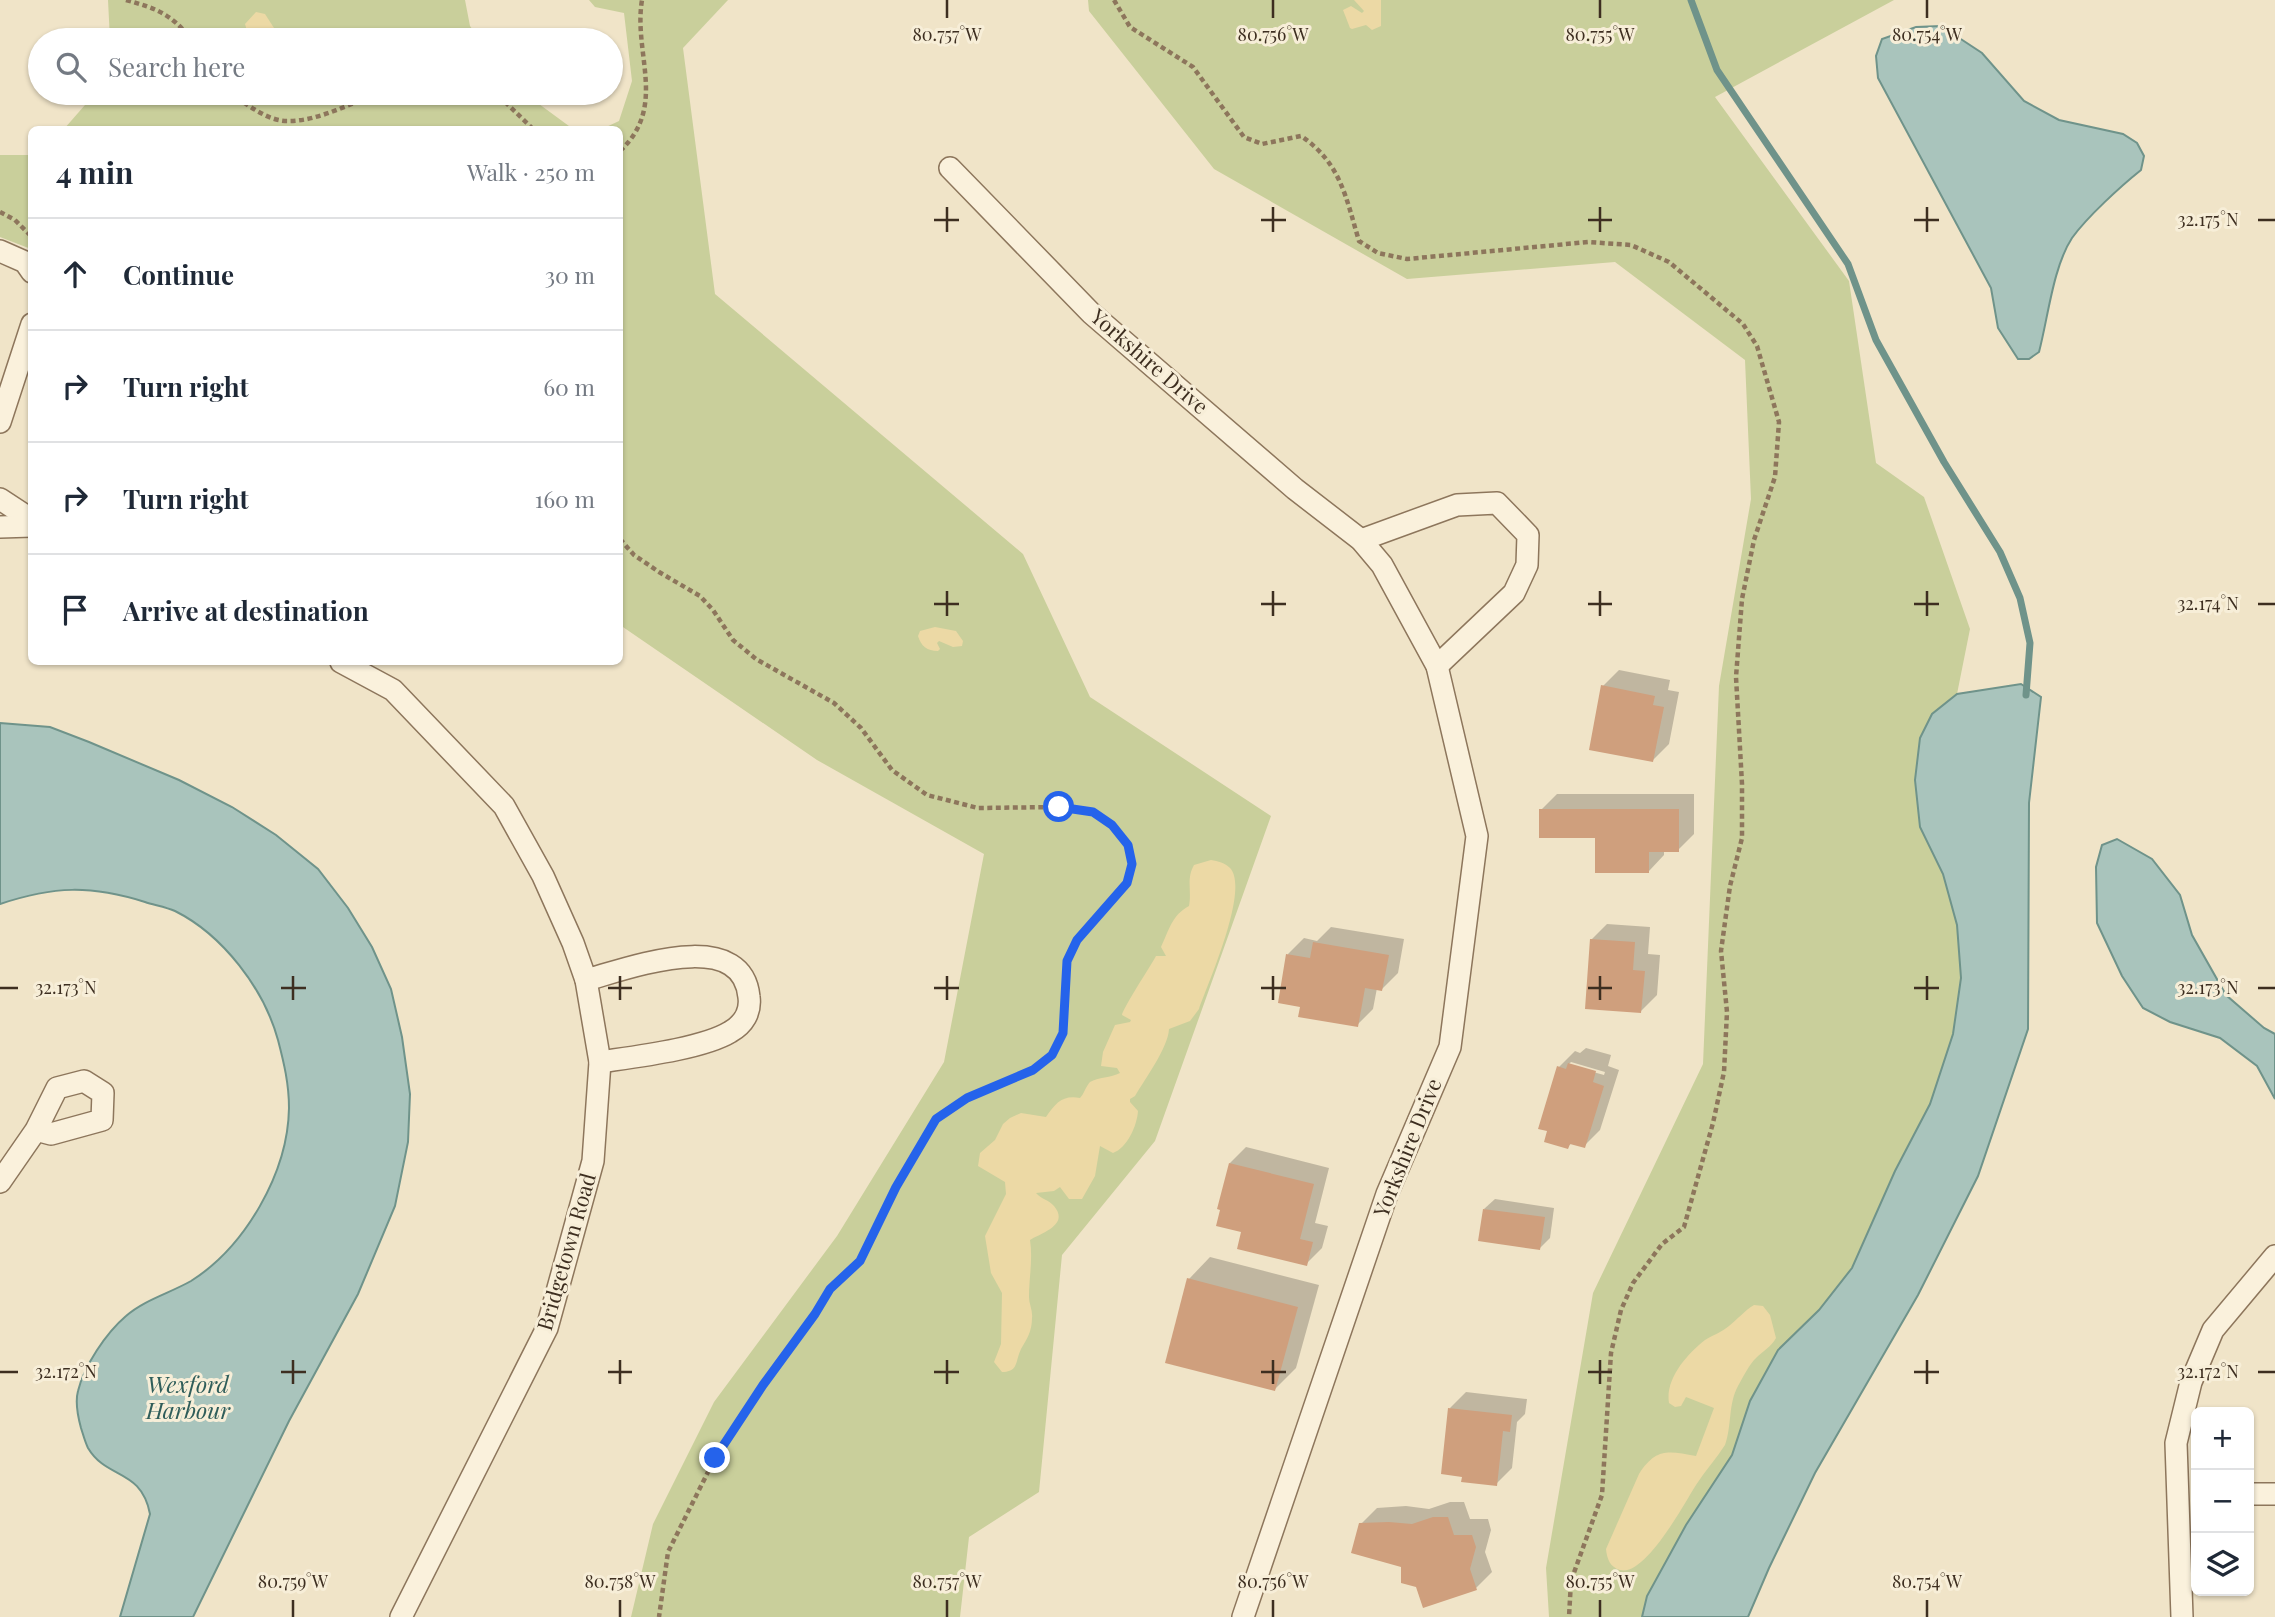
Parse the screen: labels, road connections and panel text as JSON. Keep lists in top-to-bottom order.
{
  "streets": {
    "street": ["Yorkshire Drive", "Bridgetown Road"]
  },
  "water": ["Wexford Harbour"],
  "page": {
    "search": "Search here",
    "heading": ["4 min", "Walk · 250 m"],
    "list": [
      ["Continue", "30 m"],
      ["Turn right", "60 m"],
      ["Turn right", "160 m"],
      "Arrive at destination"
    ],
    "map_buttons": ["+", "−"]
  },
  "coordinates": [
    "80.757°W",
    "80.756°W",
    "80.755°W",
    "80.754°W",
    "32.175°N",
    "32.174°N",
    "32.173°N",
    "32.172°N",
    "80.759°W",
    "80.758°W"
  ]
}
